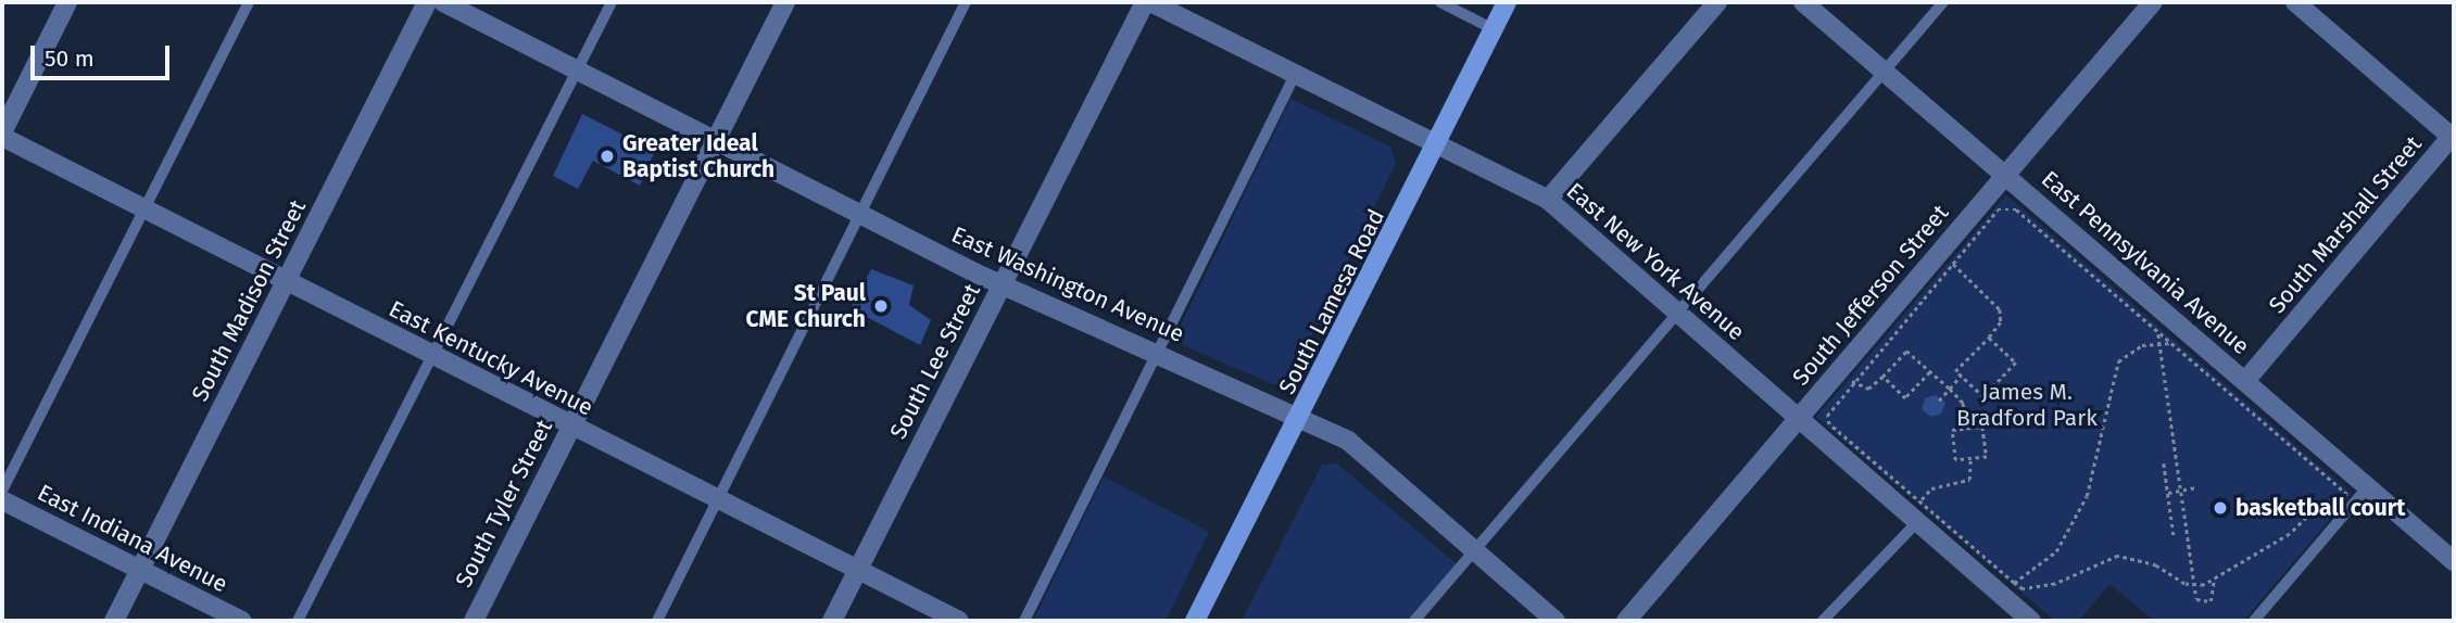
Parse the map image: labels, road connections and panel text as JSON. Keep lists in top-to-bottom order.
{
  "streets": {
    "main road": ["South Lamesa Road"],
    "street": [
      "South Marshall Street",
      "East New York Avenue",
      "East Pennsylvania Avenue",
      "East Washington Avenue",
      "South Jefferson Street",
      "South Madison Street",
      "East Kentucky Avenue",
      "South Lee Street",
      "South Tyler Street",
      "East Indiana Avenue"
    ]
  },
  "crossings": [
    ["South Marshall Street", "East Pennsylvania Avenue"],
    ["East New York Avenue", "South Jefferson Street"],
    ["East New York Avenue", "South Lamesa Road"],
    ["East New York Avenue", "South Lee Street"],
    ["East Pennsylvania Avenue", "South Jefferson Street"],
    ["East Washington Avenue", "South Lamesa Road"],
    ["East Washington Avenue", "South Lee Street"],
    ["East Washington Avenue", "South Tyler Street"],
    ["South Madison Street", "East Kentucky Avenue"],
    ["South Madison Street", "East Indiana Avenue"],
    ["East Kentucky Avenue", "South Lee Street"],
    ["East Kentucky Avenue", "South Tyler Street"]
  ],
  "parks": ["James M. Bradford Park"],
  "places": ["Greater Ideal Baptist Church", "St Paul CME Church", "basketball court"],
  "scale_bar": "50 m"
}
